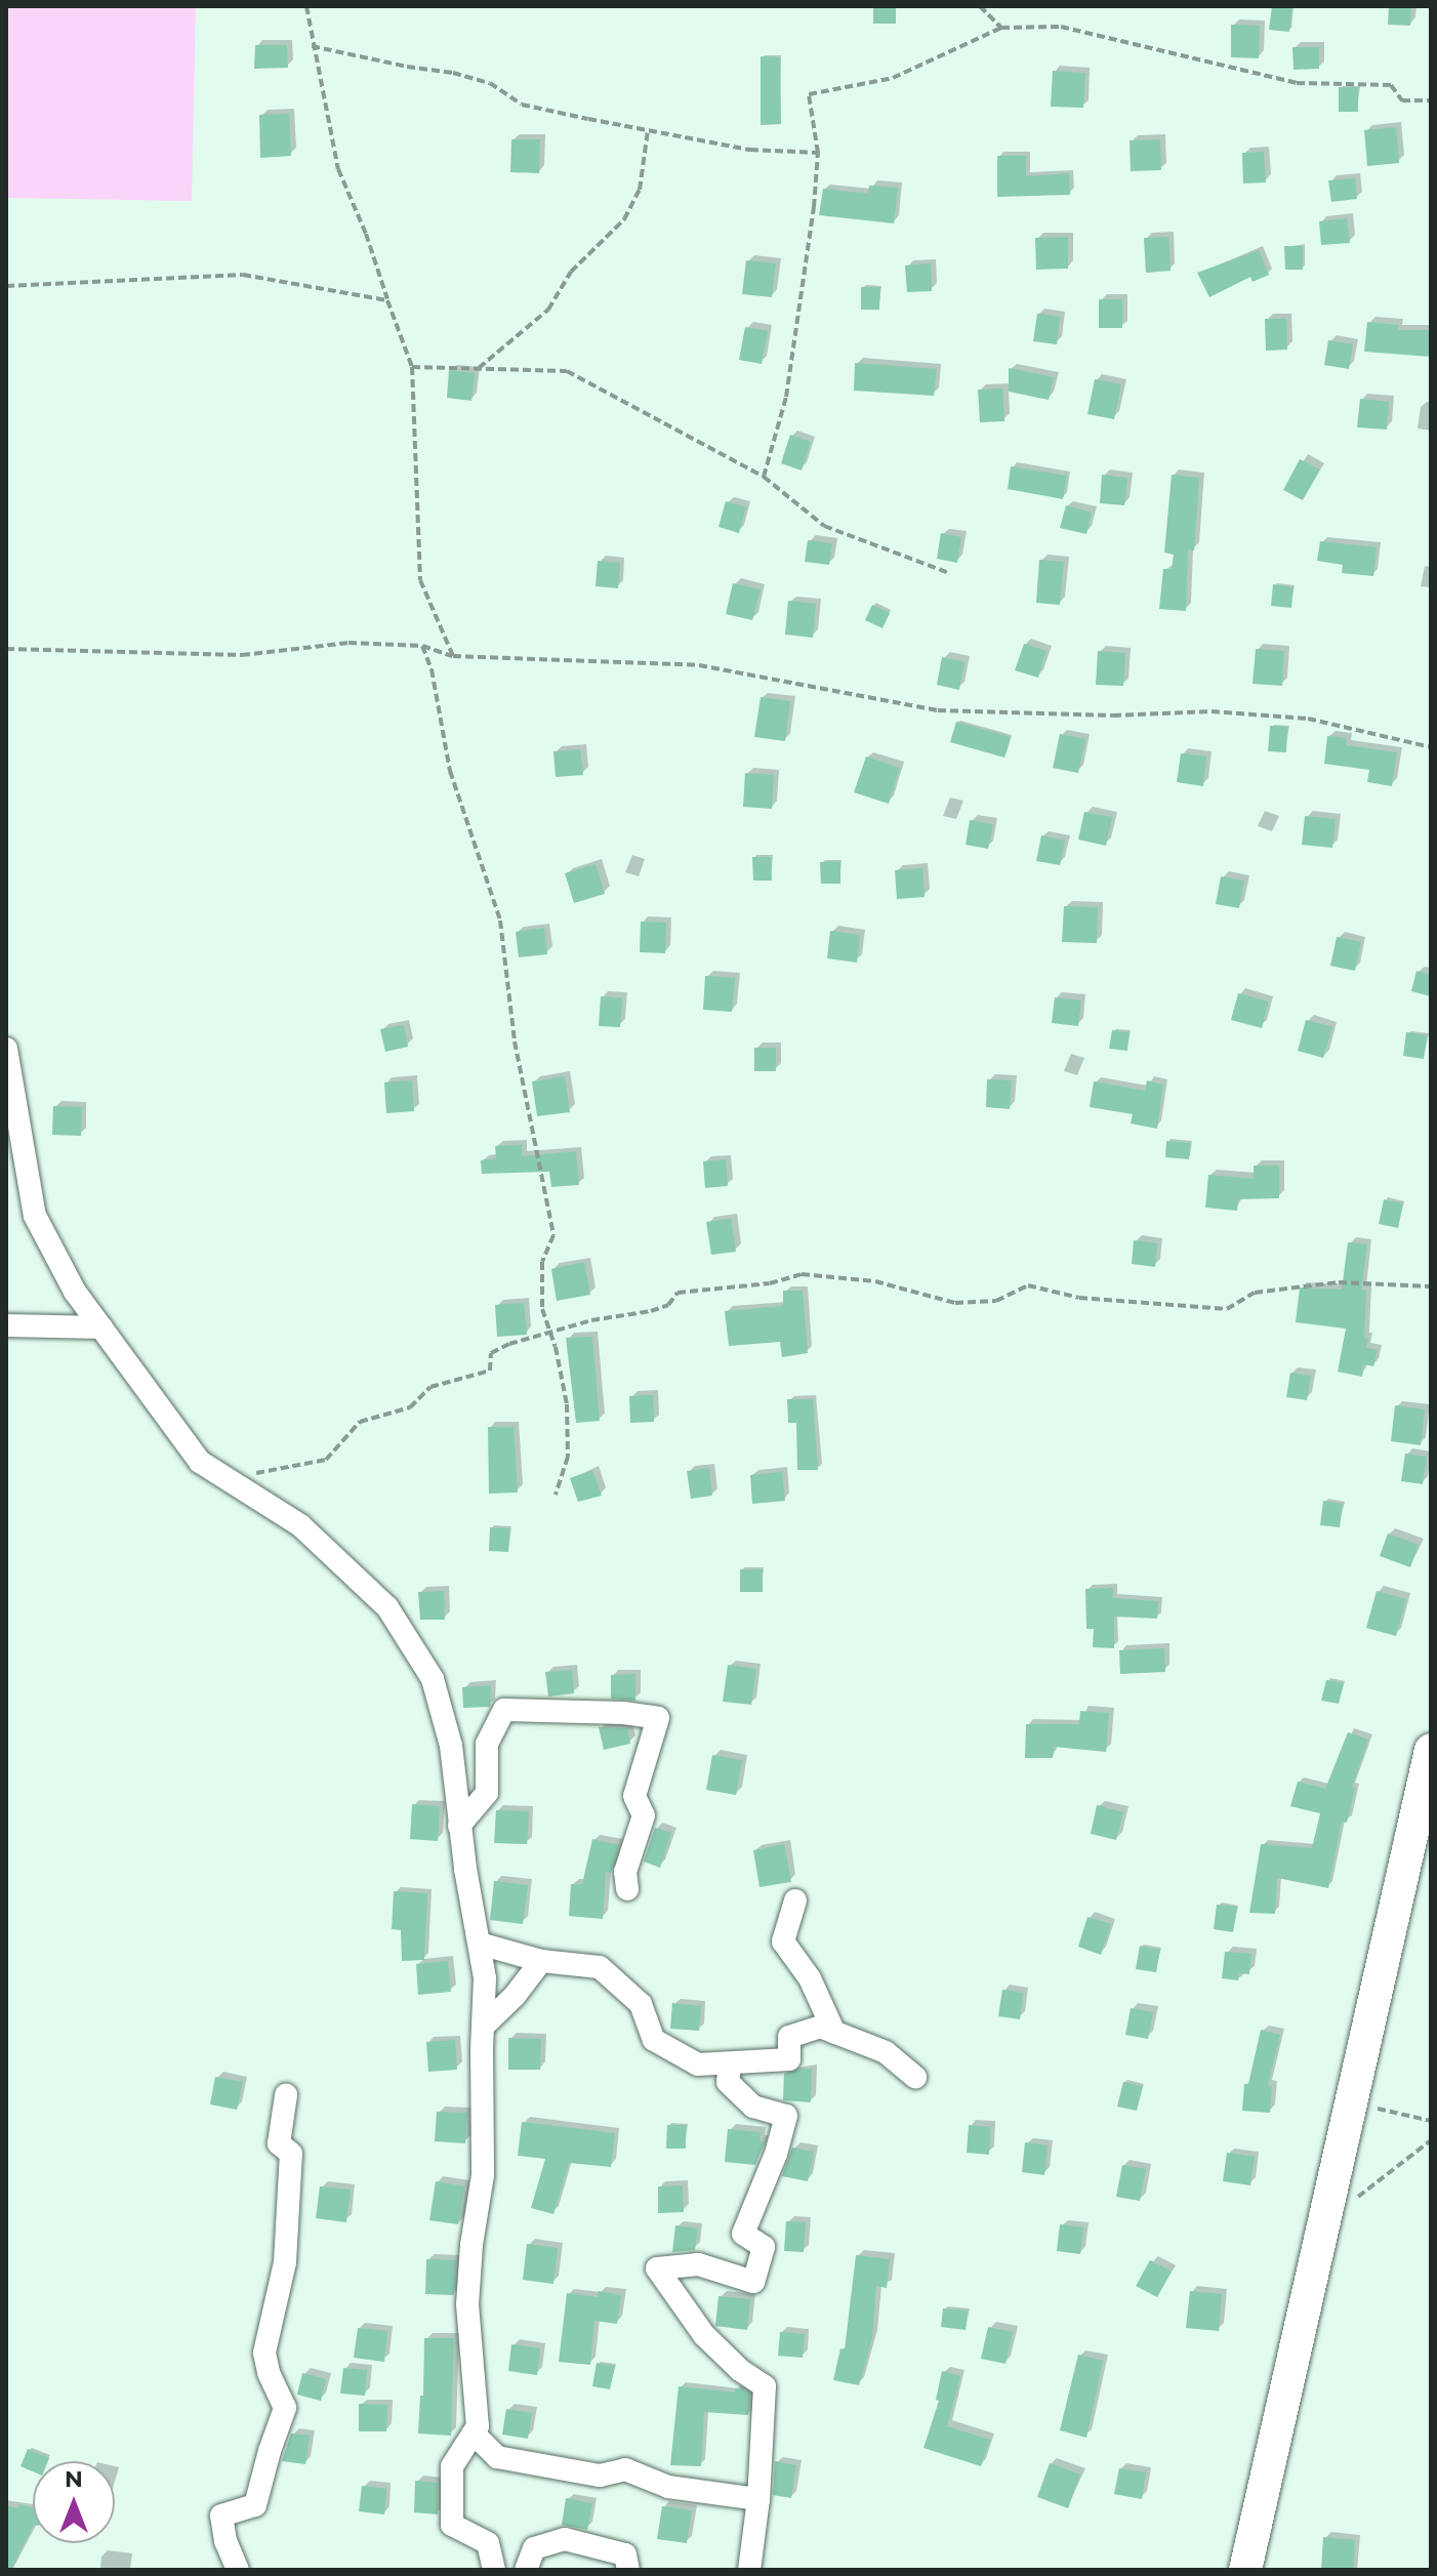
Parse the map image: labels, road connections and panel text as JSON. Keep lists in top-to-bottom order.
{
  "north": "top"
}
